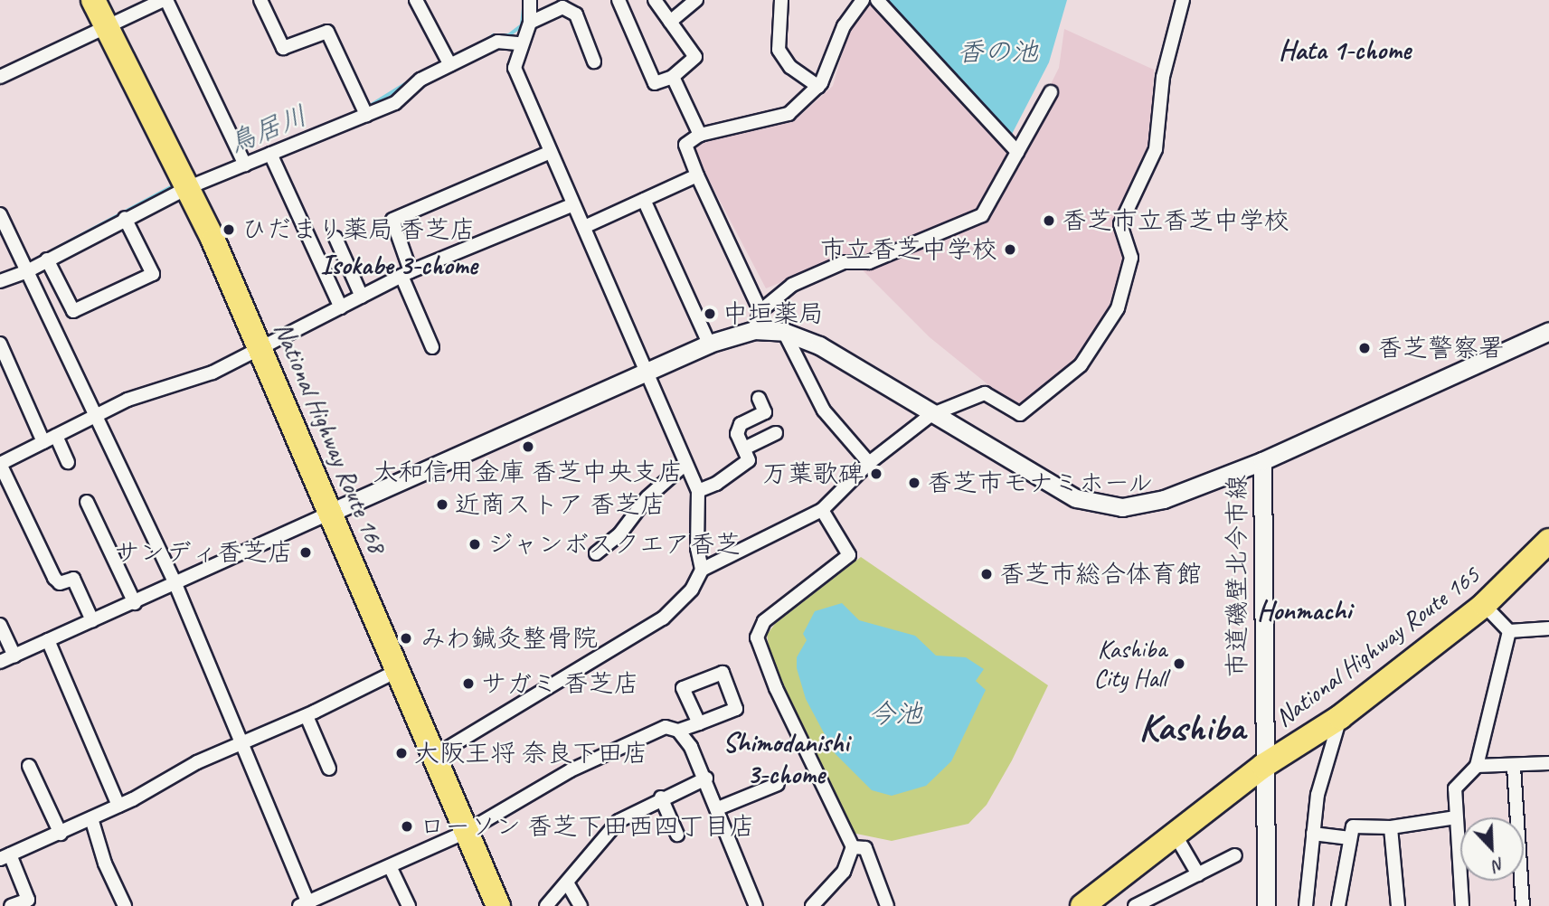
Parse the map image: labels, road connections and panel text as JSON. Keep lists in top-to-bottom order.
{
  "streets": {
    "highway": ["National Highway Route 168", "National Highway Route 165"],
    "street": ["市道磯壁北今市線"]
  },
  "crossings": [
    ["市道磯壁北今市線", "National Highway Route 165"]
  ],
  "districts": [
    "Hata 1-chome",
    "Isokabe 3-chome",
    "Honmachi",
    "Kashiba",
    "Shimodanishi 3-chome"
  ],
  "water": ["香の池", "鳥居川", "今池"],
  "places": [
    "香芝市立香芝中学校",
    "ひだまり薬局 香芝店",
    "市立香芝中学校",
    "中垣薬局",
    "香芝警察署",
    "大和信用金庫 香芝中央支店",
    "万葉歌碑",
    "香芝市モナミホール",
    "近商ストア 香芝店",
    "ジャンボスクエア香芝",
    "サンディ香芝店",
    "香芝市総合体育館",
    "みわ鍼灸整骨院",
    "Kashiba City Hall",
    "サガミ 香芝店",
    "大阪王将 奈良下田店",
    "ローソン 香芝下田西四丁目店"
  ],
  "north": "bottom right"
}
